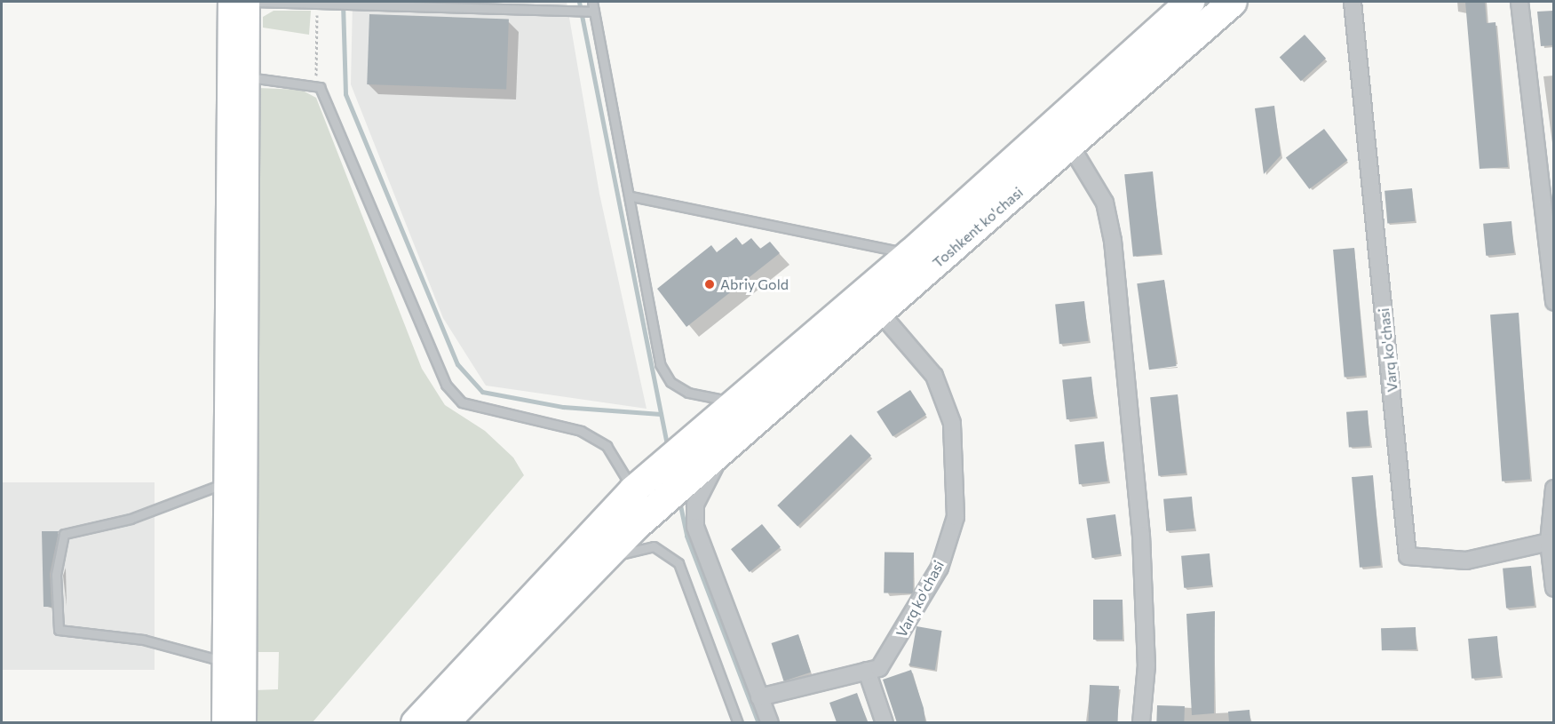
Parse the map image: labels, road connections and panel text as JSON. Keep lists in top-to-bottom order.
{
  "streets": {
    "highway": ["Toshkent ko'chasi"],
    "street": ["Varq ko'chasi"]
  },
  "crossings": [
    ["Toshkent ko'chasi", "Varq ko'chasi"]
  ],
  "places": ["Abriy Gold"]
}
